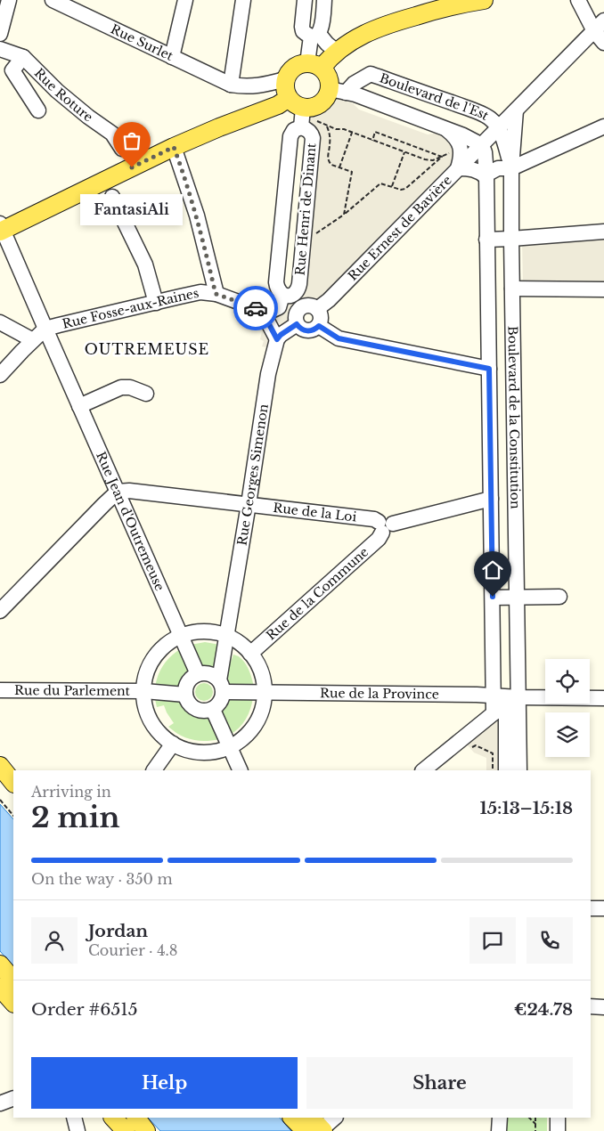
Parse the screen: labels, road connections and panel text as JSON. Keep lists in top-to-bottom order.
{
  "streets": {
    "street": [
      "Rue Surlet",
      "Rue Roture",
      "Boulevard de l'Est",
      "Rue Henri de Dinant",
      "Rue Ernest de Bavière",
      "Rue Fosse-aux-Raines",
      "Boulevard de la Constitution",
      "Rue Georges Simenon",
      "Rue de la Loi",
      "Rue Jean d'Outremeuse",
      "Rue de la Commune",
      "Rue du Parlement",
      "Rue de la Province"
    ]
  },
  "crossings": [
    ["Boulevard de l'Est", "Rue Ernest de Bavière"],
    ["Boulevard de l'Est", "Boulevard de la Constitution"],
    ["Rue Ernest de Bavière", "Boulevard de la Constitution"],
    ["Rue Fosse-aux-Raines", "Rue Jean d'Outremeuse"],
    ["Boulevard de la Constitution", "Rue de la Loi"],
    ["Boulevard de la Constitution", "Rue de la Province"],
    ["Rue Georges Simenon", "Rue de la Loi"],
    ["Rue Georges Simenon", "Rue Jean d'Outremeuse"],
    ["Rue Georges Simenon", "Rue du Parlement"],
    ["Rue Georges Simenon", "Rue de la Province"],
    ["Rue de la Loi", "Rue Jean d'Outremeuse"],
    ["Rue de la Loi", "Rue de la Commune"],
    ["Rue Jean d'Outremeuse", "Rue du Parlement"],
    ["Rue Jean d'Outremeuse", "Rue de la Province"],
    ["Rue du Parlement", "Rue de la Province"]
  ],
  "districts": ["OUTREMEUSE"],
  "places": ["FantasiAli"],
  "page": {
    "bubble": "FantasiAli",
    "heading": ["2 min", "Arriving in", "15:13–15:18"],
    "panel": [
      "Jordan",
      "Courier · 4.8",
      "Order #6515",
      "€24.78"
    ],
    "bar": "On the way · 350 m",
    "buttons": ["Help", "Share"]
  }
}
